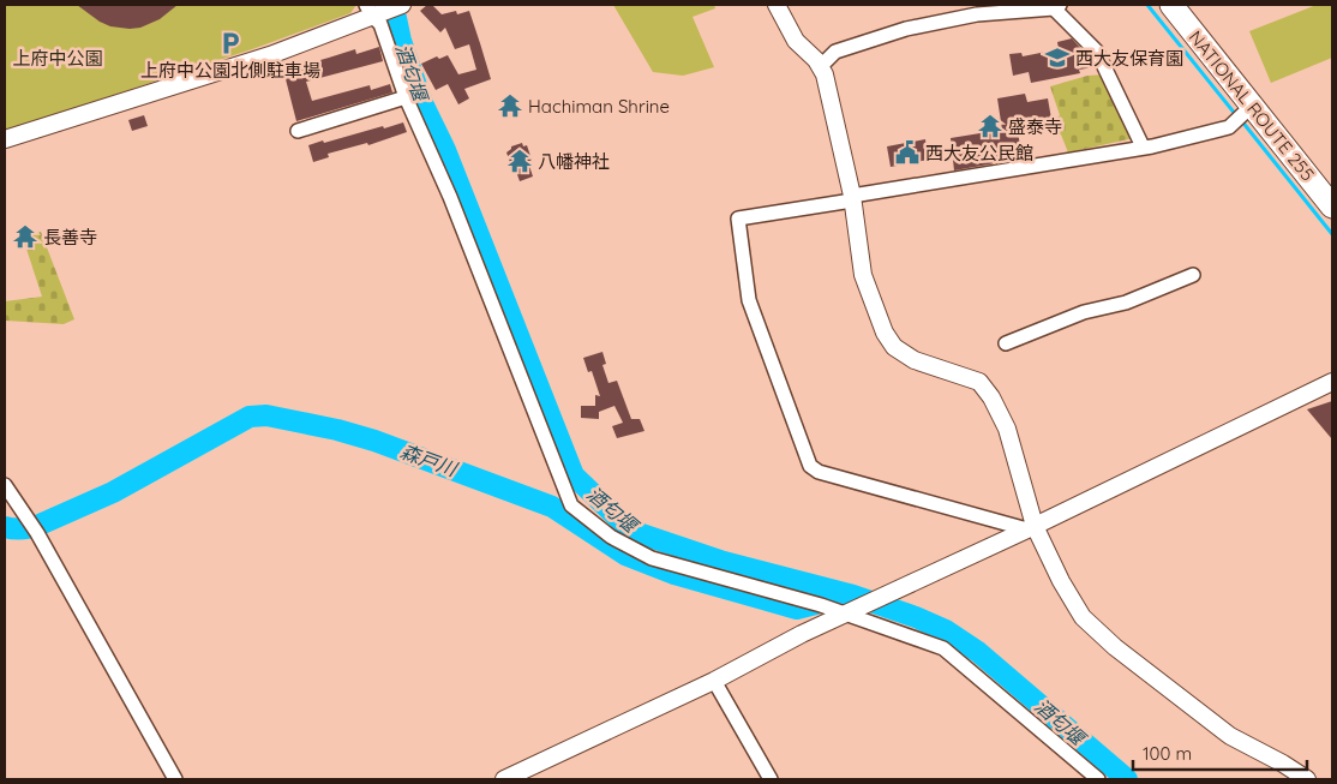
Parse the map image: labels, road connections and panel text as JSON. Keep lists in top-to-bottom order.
{
  "streets": {
    "highway": ["NATIONAL ROUTE 255"]
  },
  "water": ["酒匂堰", "森戸川"],
  "parks": ["上府中公園"],
  "places": {
    "parking": ["上府中公園北側駐車場"],
    "school or university": ["西大友保育園"],
    "temple": [
      "Hachiman Shrine",
      "盛泰寺",
      "八幡神社",
      "長善寺"
    ],
    "public building": ["西大友公民館"]
  },
  "scale_bar": "100 m"
}
